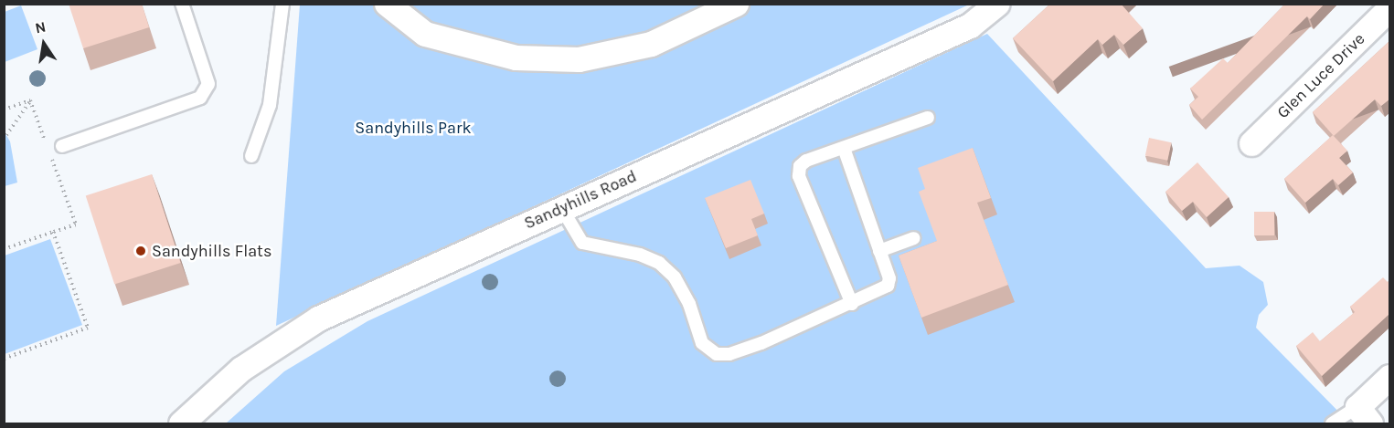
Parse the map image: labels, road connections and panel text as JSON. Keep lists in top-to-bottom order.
{
  "streets": {
    "street": ["Glen Luce Drive", "Sandyhills Road"]
  },
  "parks": ["Sandyhills Park"],
  "places": ["Sandyhills Flats"],
  "north": "top"
}
